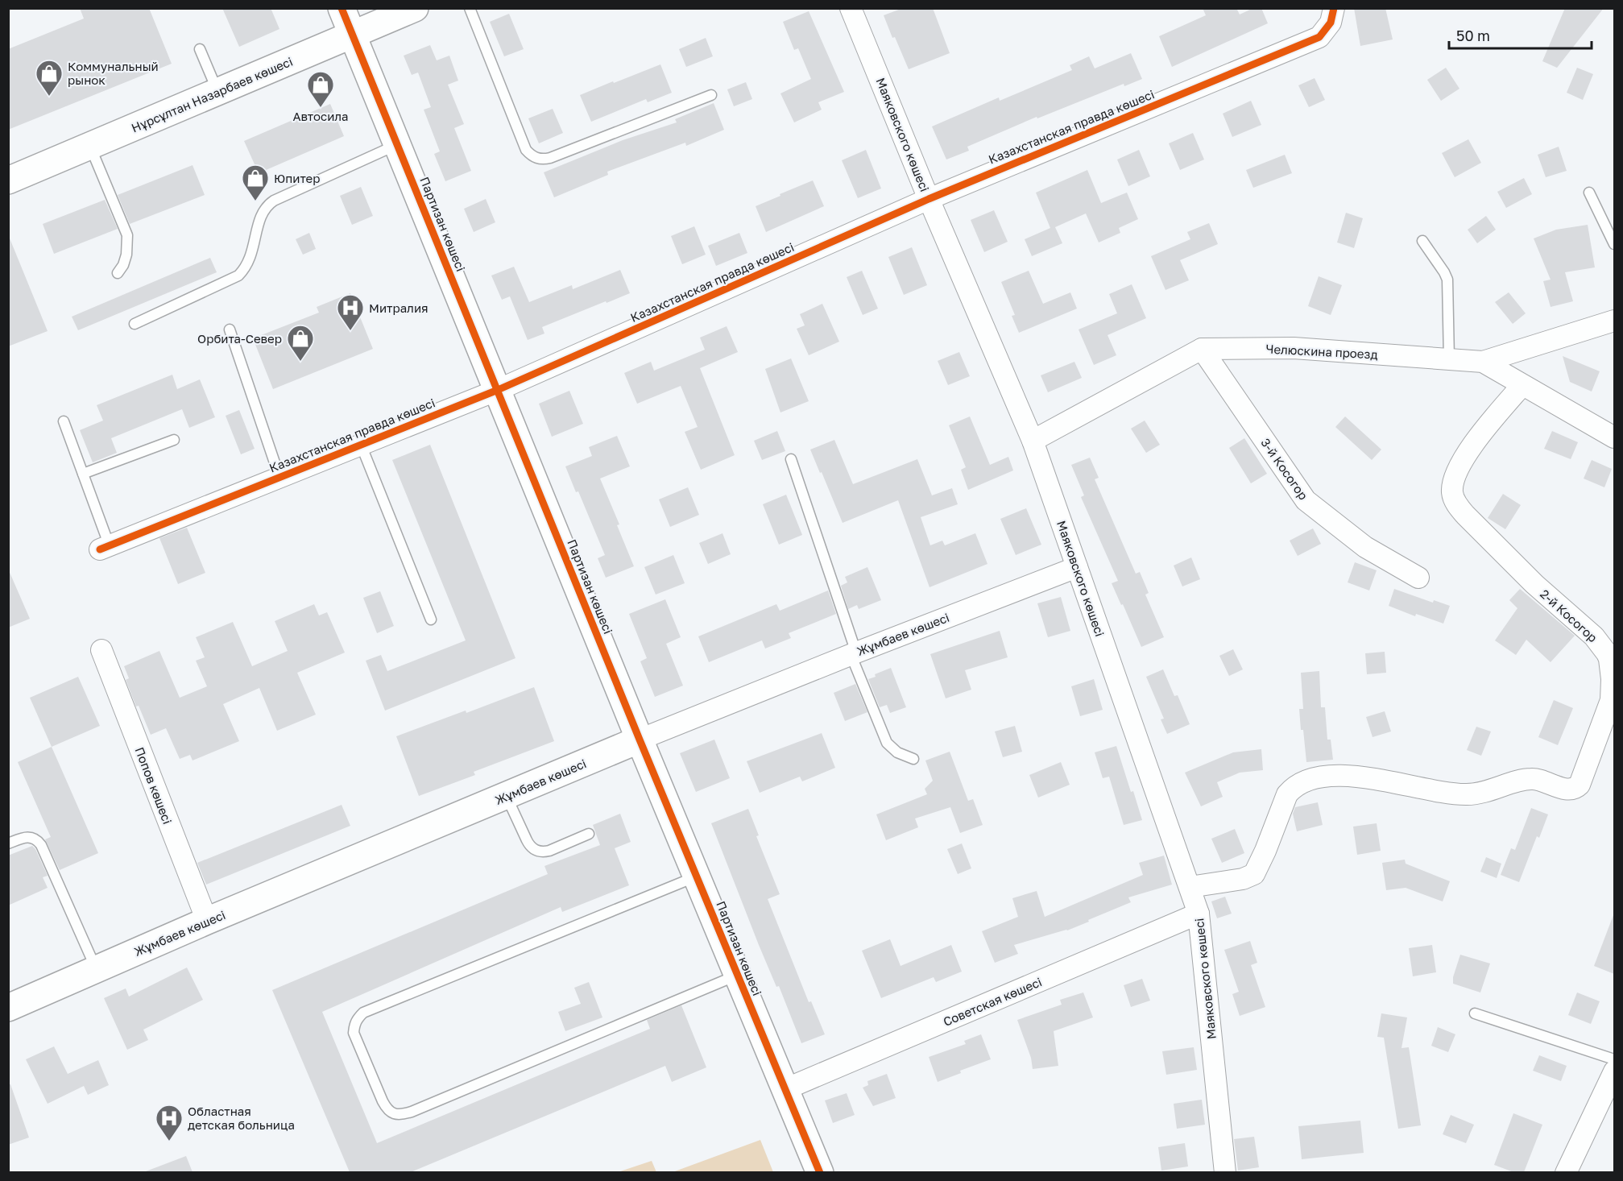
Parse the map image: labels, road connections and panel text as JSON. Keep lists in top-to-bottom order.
{
  "streets": {
    "street": [
      "Нұрсұлтан Назарбаев көшесі",
      "Казахстанская правда көшесі",
      "Маяковского көшесі",
      "Партизан көшесі",
      "Челюскина проезд",
      "3-й Косогор",
      "2-й Косогор",
      "Жұмбаев көшесі",
      "Попов көшесі",
      "Советская көшесі"
    ]
  },
  "crossings": [
    ["Нұрсұлтан Назарбаев көшесі", "Партизан көшесі"],
    ["Казахстанская правда көшесі", "Маяковского көшесі"],
    ["Казахстанская правда көшесі", "Партизан көшесі"],
    ["Маяковского көшесі", "Челюскина проезд"],
    ["Маяковского көшесі", "2-й Косогор"],
    ["Маяковского көшесі", "Жұмбаев көшесі"],
    ["Маяковского көшесі", "Советская көшесі"],
    ["Партизан көшесі", "Жұмбаев көшесі"],
    ["Партизан көшесі", "Советская көшесі"],
    ["Челюскина проезд", "3-й Косогор"],
    ["Челюскина проезд", "2-й Косогор"],
    ["Жұмбаев көшесі", "Попов көшесі"]
  ],
  "places": {
    "shop": [
      "Коммунальный рынок",
      "Автосила",
      "Юпитер",
      "Орбита-Север"
    ],
    "hospital": ["Митралия", "Областная детская больница"]
  },
  "scale_bar": "50 m"
}
